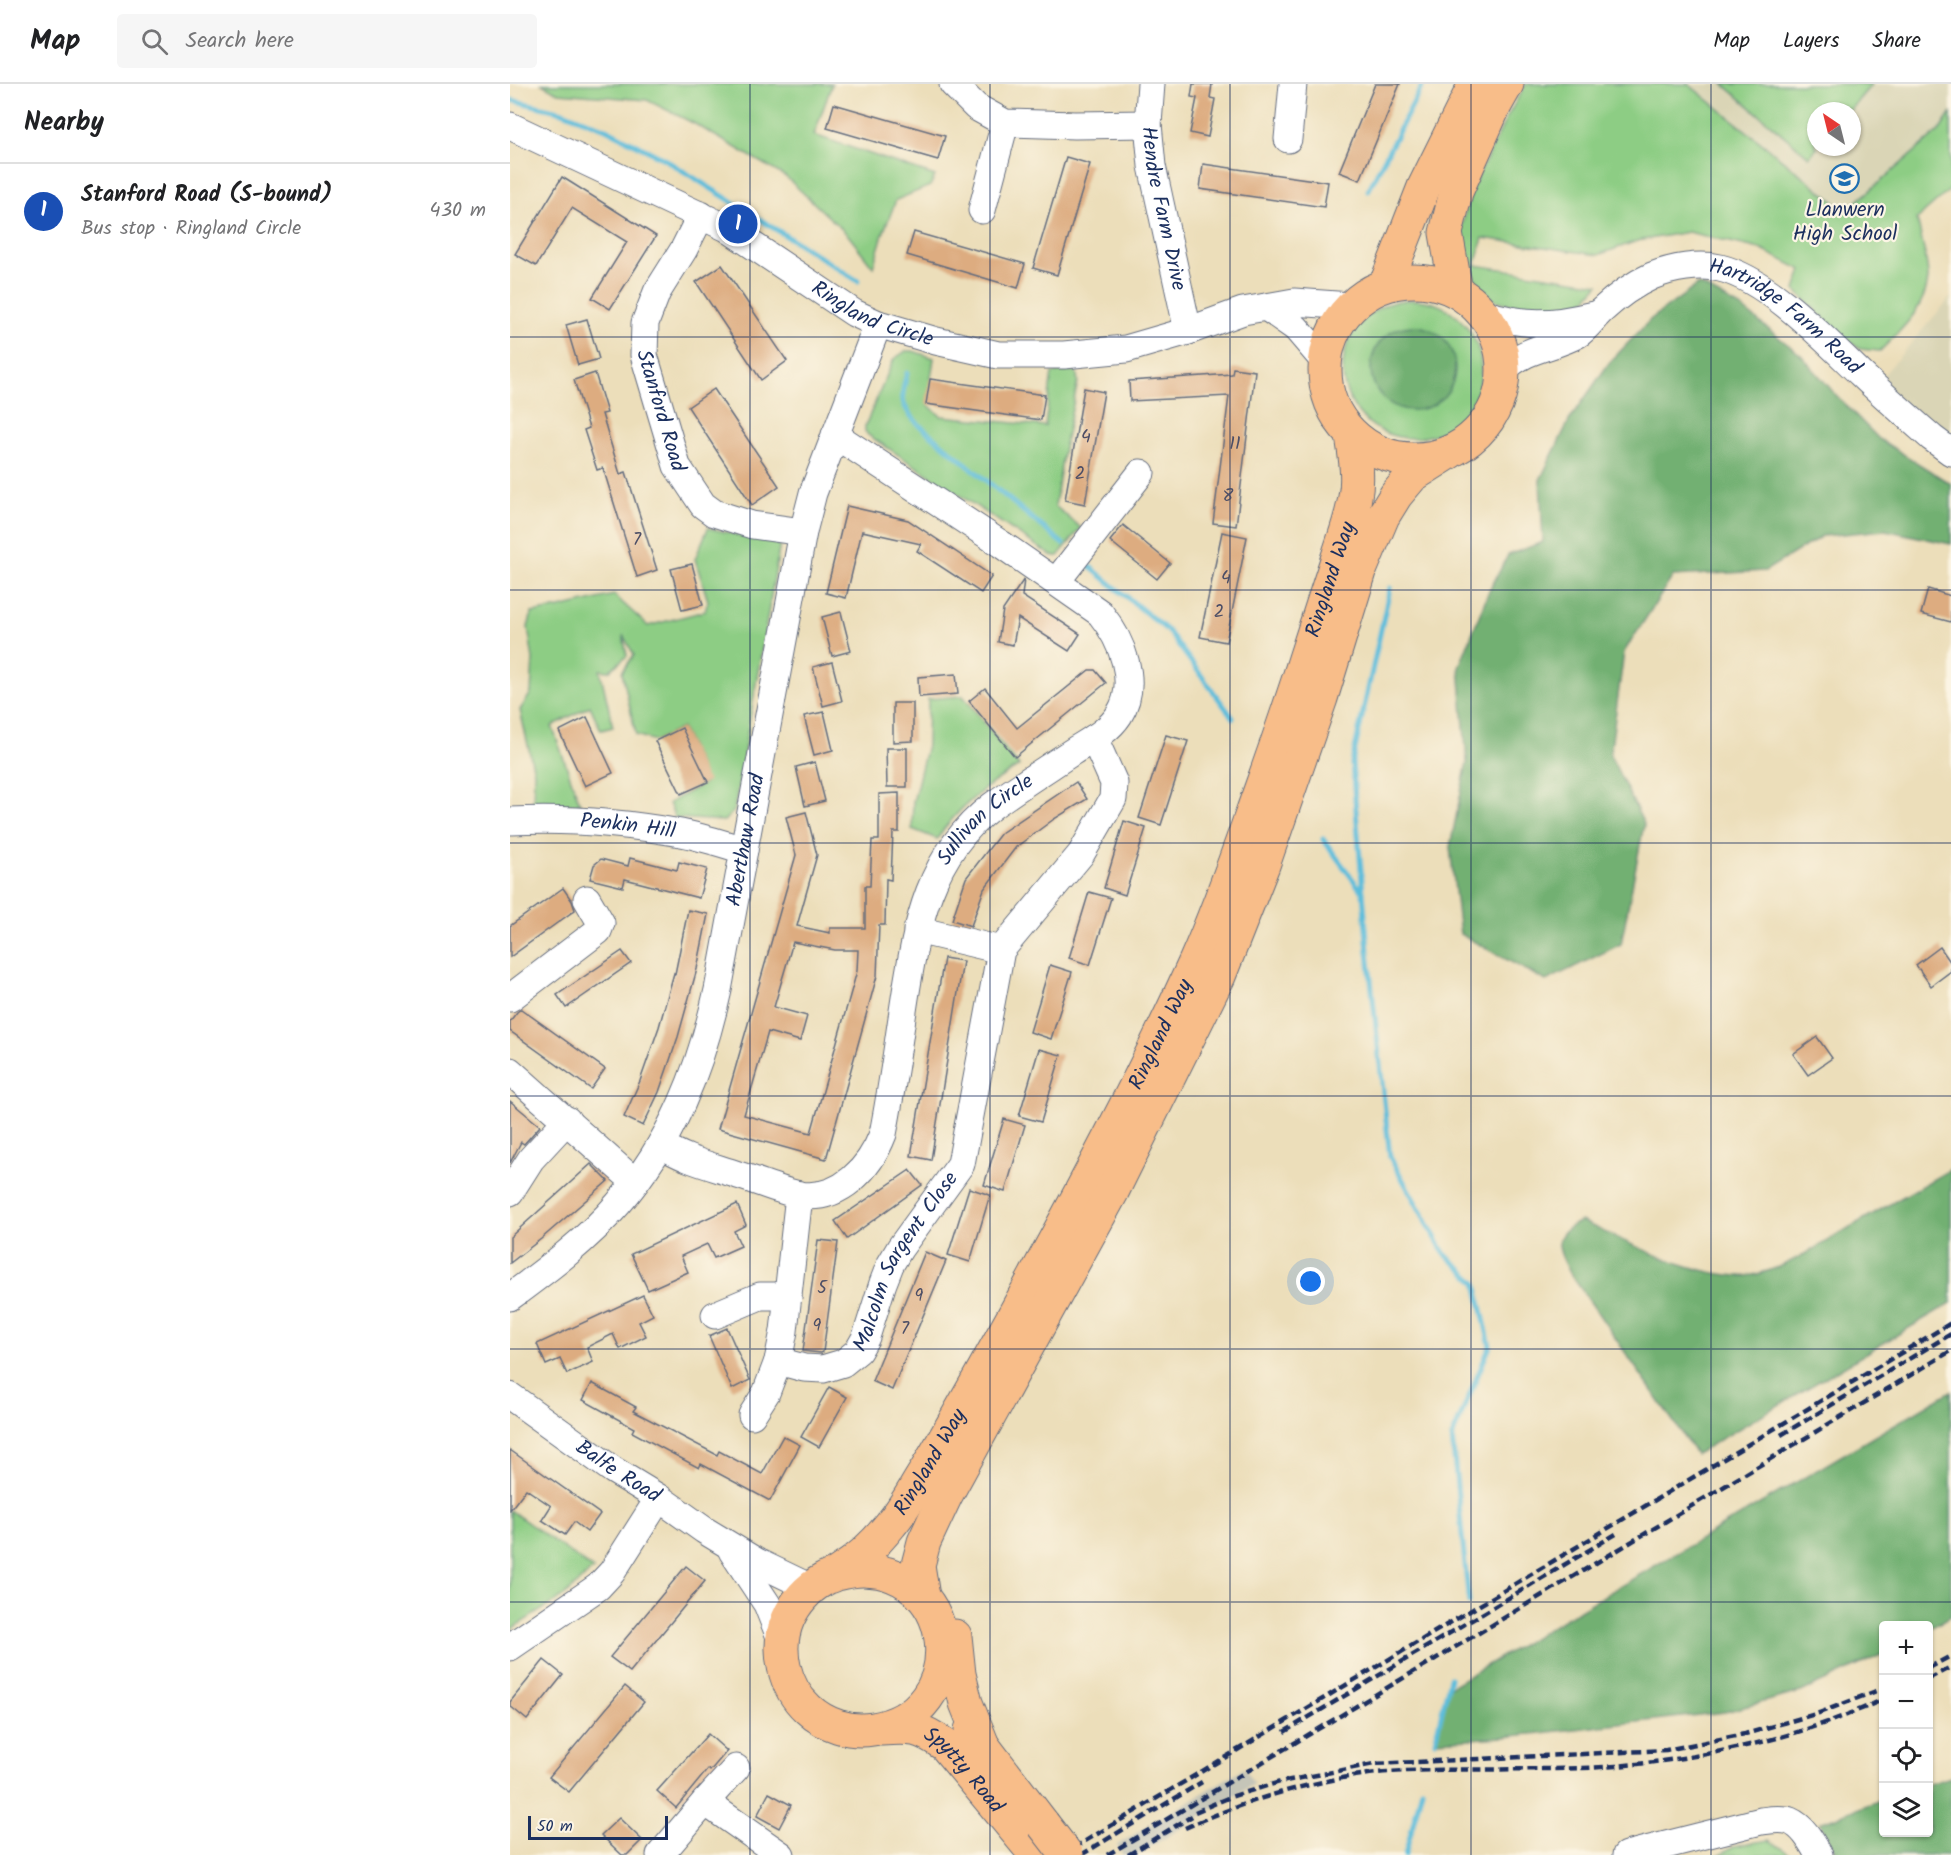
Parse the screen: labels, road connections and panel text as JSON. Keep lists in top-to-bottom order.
{
  "streets": {
    "main road": ["Ringland Way", "Balfe Road", "Spytty Road"],
    "street": [
      "Hendre Farm Drive",
      "Ringland Circle",
      "Hartridge Farm Road",
      "Stanford Road",
      "Sullivan Circle",
      "Penkin Hill",
      "Aberthaw Road",
      "Malcolm Sargent Close"
    ]
  },
  "crossings": [
    ["Hendre Farm Drive", "Ringland Circle"],
    ["Ringland Circle", "Hartridge Farm Road"],
    ["Ringland Circle", "Stanford Road"],
    ["Ringland Circle", "Ringland Way"],
    ["Ringland Circle", "Aberthaw Road"],
    ["Hartridge Farm Road", "Ringland Way"],
    ["Stanford Road", "Aberthaw Road"],
    ["Ringland Way", "Balfe Road"],
    ["Ringland Way", "Spytty Road"],
    ["Sullivan Circle", "Aberthaw Road"],
    ["Sullivan Circle", "Malcolm Sargent Close"],
    ["Penkin Hill", "Aberthaw Road"],
    ["Balfe Road", "Spytty Road"]
  ],
  "places": {
    "school or university": ["Llanwern High School"]
  },
  "house_numbers": [
    "4",
    "11",
    "2",
    "8",
    "7",
    "4",
    "2",
    "5",
    "9",
    "9",
    "7"
  ],
  "scale_bar": "50 m",
  "north": "top left",
  "page": {
    "header": "Map",
    "search": "Search here",
    "nav": ["Map", "Layers", "Share"],
    "heading": "Nearby",
    "list": [
      {
        "mark": "1",
        "name": "Stanford Road (S-bound)",
        "note": "Bus stop · Ringland Circle",
        "value": "430 m"
      }
    ],
    "pins": "1",
    "map_buttons": ["+", "−"],
    "scale": "50 m"
  }
}
